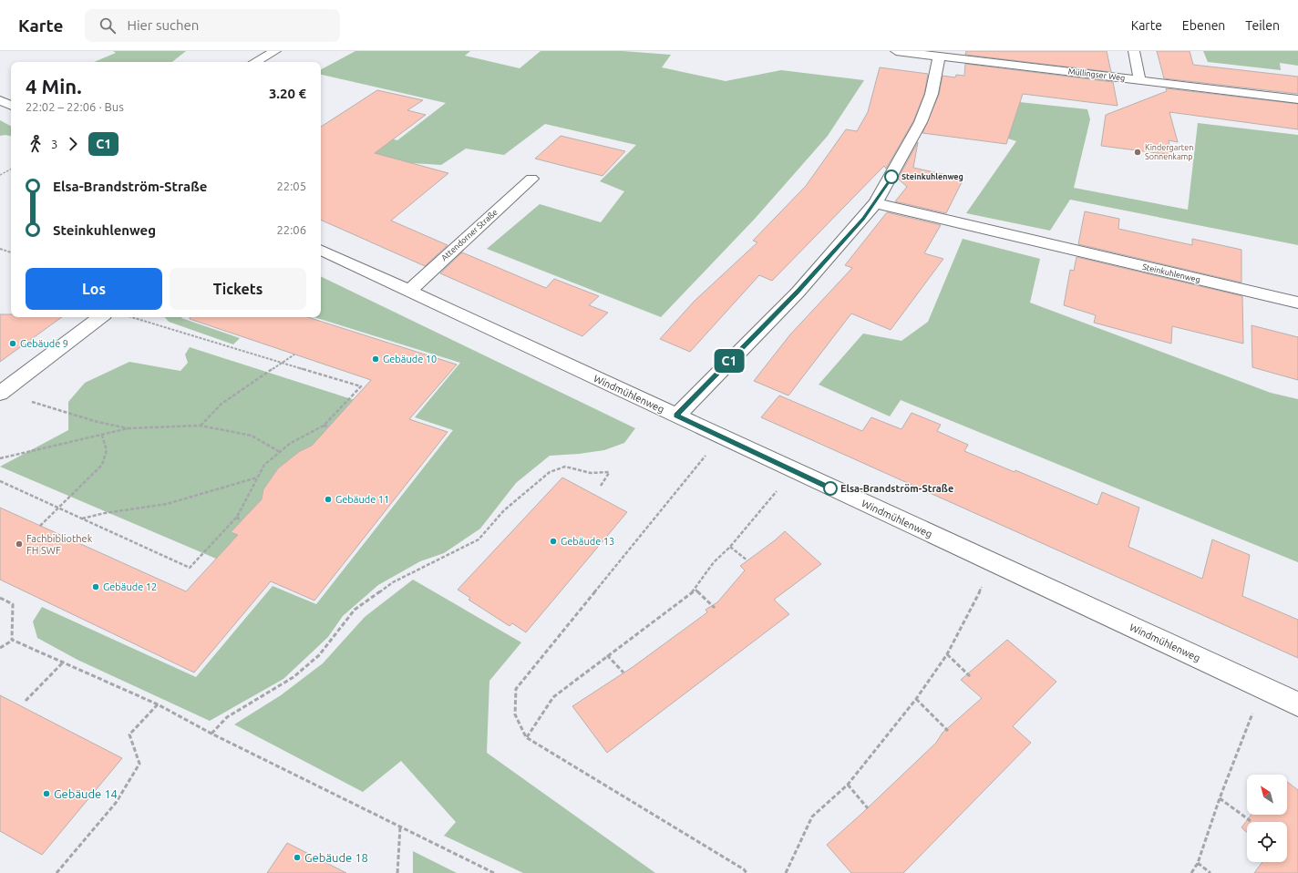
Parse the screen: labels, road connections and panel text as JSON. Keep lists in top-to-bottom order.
{
  "streets": {
    "street": [
      "Müllingser Weg",
      "Attendorner Straße",
      "Steinkuhlenweg",
      "Windmühlenweg"
    ]
  },
  "crossings": [
    ["Attendorner Straße", "Windmühlenweg"]
  ],
  "places": [
    "Kindergarten Sonnenkamp",
    "Steinkuhlenweg",
    "Gebäude 9",
    "Gebäude 10",
    "Elsa-Brandström-Straße",
    "Gebäude 11",
    "Gebäude 13",
    "Fachbibliothek FH SWF",
    "Gebäude 12",
    "Gebäude 14",
    "Gebäude 18"
  ],
  "lines": ["bus line C1"],
  "north": "top left",
  "page": {
    "header": "Karte",
    "search": "Hier suchen",
    "nav": ["Karte", "Ebenen", "Teilen"],
    "on_map": "C1",
    "heading": ["4 Min.", "22:02 – 22:06 · Bus", "3.20 €"],
    "legs": ["3", "C1"],
    "list": [
      {
        "name": "Elsa-Brandström-Straße",
        "value": "22:05"
      },
      {
        "name": "Steinkuhlenweg",
        "value": "22:06"
      }
    ],
    "buttons": ["Los", "Tickets"]
  }
}
